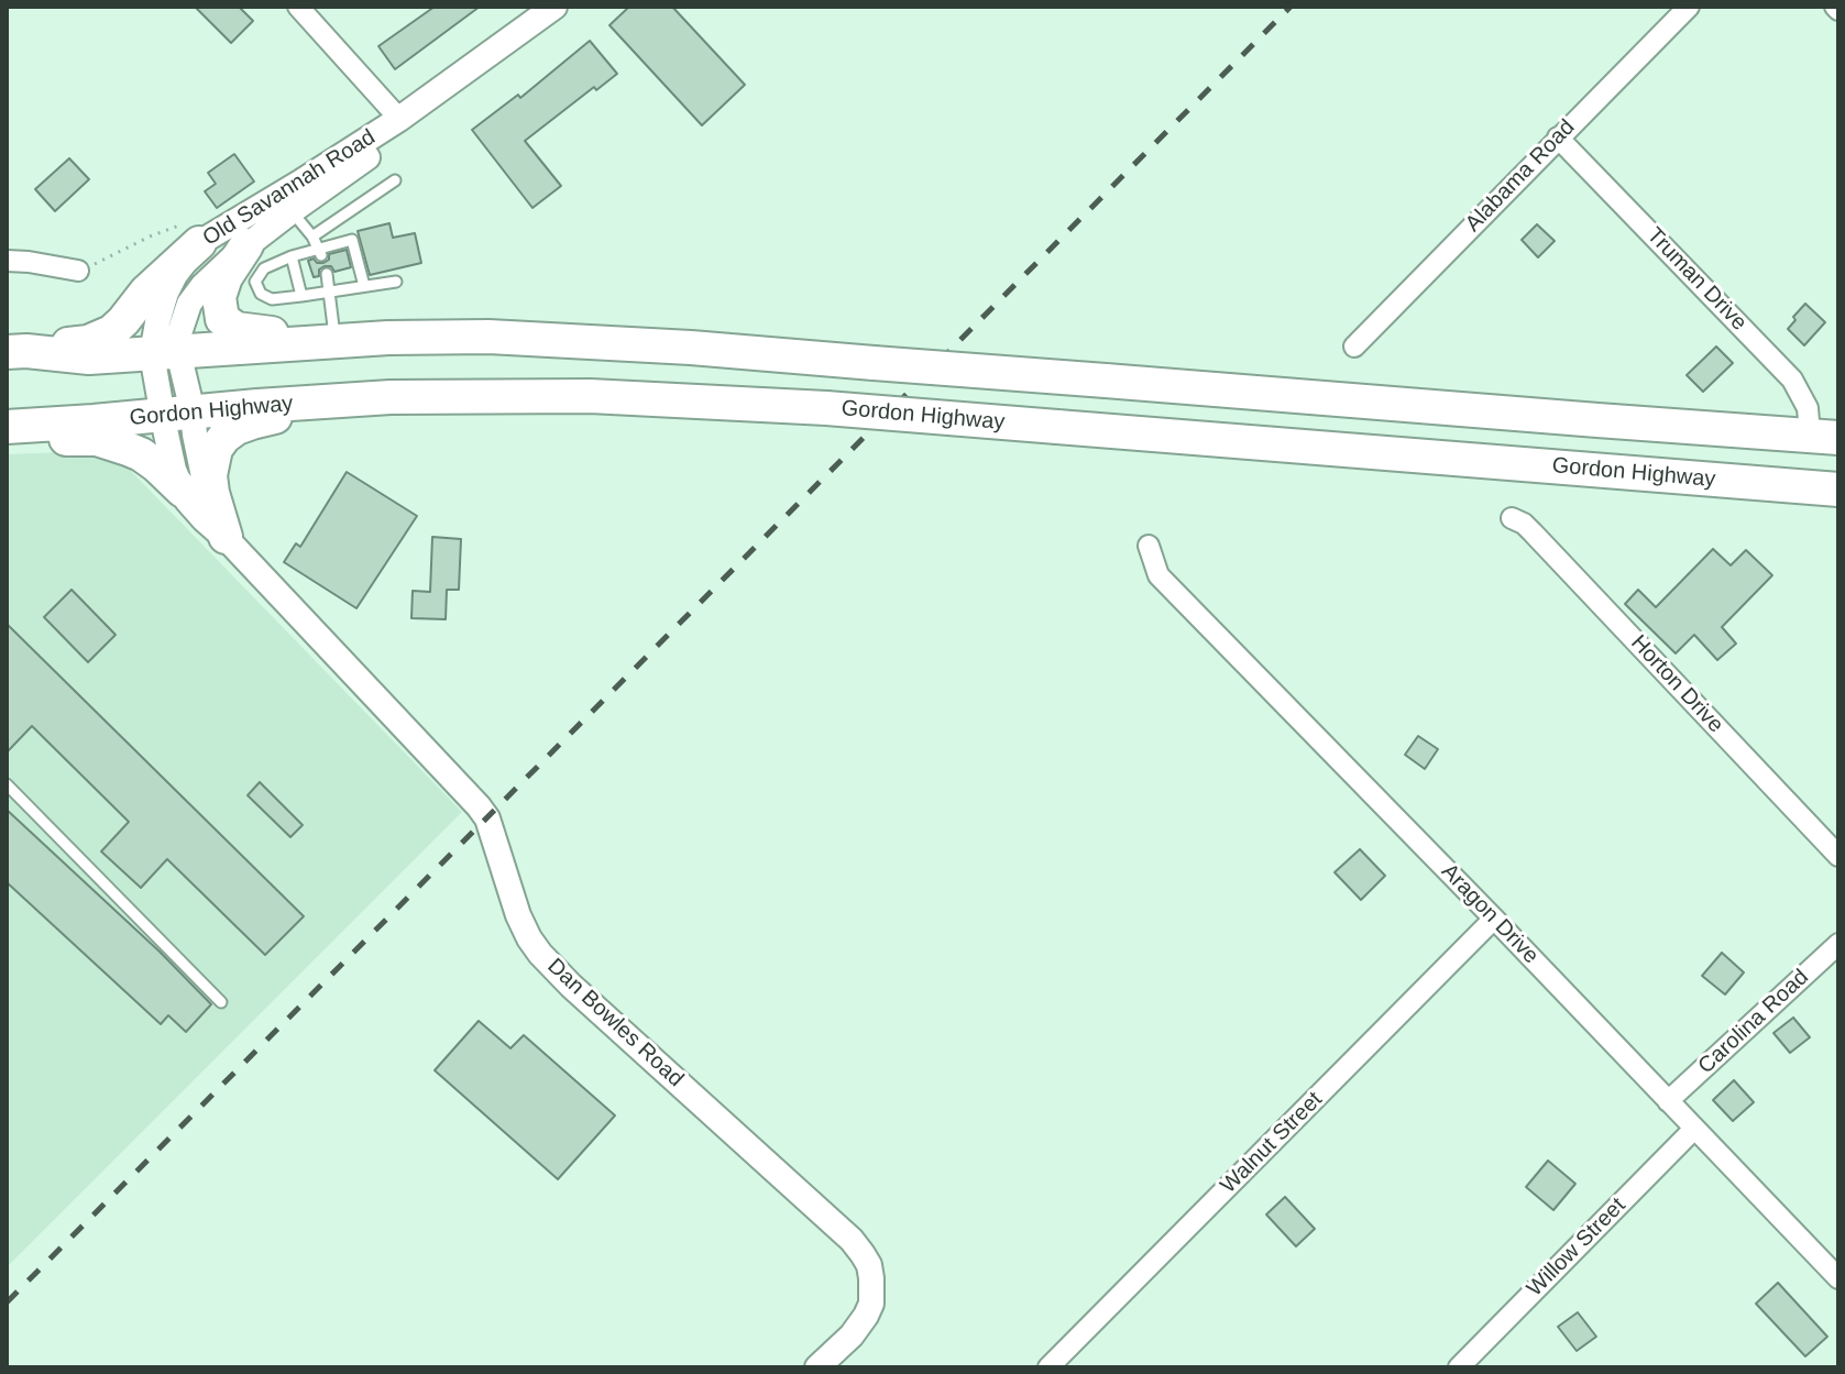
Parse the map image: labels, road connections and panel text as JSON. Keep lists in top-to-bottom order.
{
  "streets": {
    "highway": ["Gordon Highway"],
    "street": [
      "Alabama Road",
      "Old Savannah Road",
      "Truman Drive",
      "Horton Drive",
      "Aragon Drive",
      "Carolina Road",
      "Dan Bowles Road",
      "Walnut Street",
      "Willow Street"
    ]
  },
  "crossings": [
    ["Alabama Road", "Truman Drive"],
    ["Old Savannah Road", "Gordon Highway"],
    ["Old Savannah Road", "Dan Bowles Road"],
    ["Gordon Highway", "Dan Bowles Road"],
    ["Aragon Drive", "Carolina Road"],
    ["Aragon Drive", "Walnut Street"],
    ["Aragon Drive", "Willow Street"]
  ]
}
